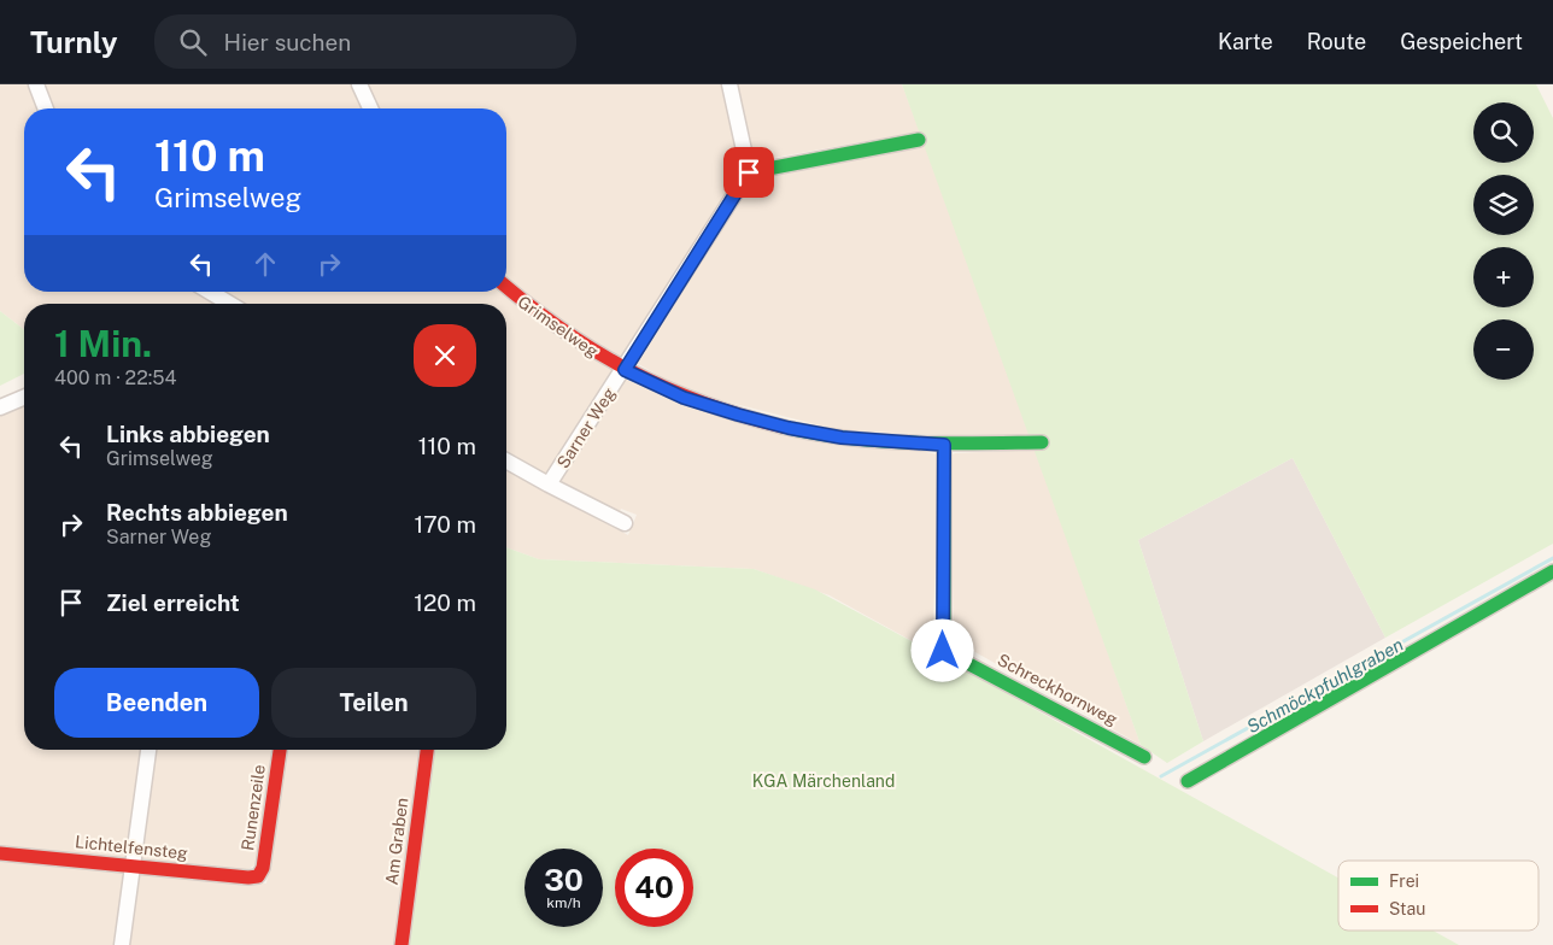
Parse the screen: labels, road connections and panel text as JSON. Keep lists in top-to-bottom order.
{
  "streets": {
    "street": [
      "Grimselweg",
      "Sarner Weg",
      "Schreckhornweg",
      "Runenzeile",
      "Am Graben",
      "Lichtelfensteg"
    ]
  },
  "crossings": [
    ["Grimselweg", "Sarner Weg"],
    ["Grimselweg", "Schreckhornweg"],
    ["Runenzeile", "Lichtelfensteg"]
  ],
  "water": ["Schmöckpfuhlgraben"],
  "parks": ["KGA Märchenland"],
  "legend": ["Frei", "Stau"],
  "page": {
    "header": "Turnly",
    "search": "Hier suchen",
    "nav": ["Karte", "Route", "Gespeichert"],
    "map_buttons": ["+", "−"],
    "turn": ["110 m", "Grimselweg"],
    "heading": ["1 Min.", "400 m · 22:54"],
    "list": [
      {
        "name": "Links abbiegen",
        "note": "Grimselweg",
        "value": "110 m"
      },
      {
        "name": "Rechts abbiegen",
        "note": "Sarner Weg",
        "value": "170 m"
      },
      {
        "name": "Ziel erreicht",
        "value": "120 m"
      }
    ],
    "buttons": ["Beenden", "Teilen"],
    "speed": "30 km/h",
    "limit": "40"
  }
}
